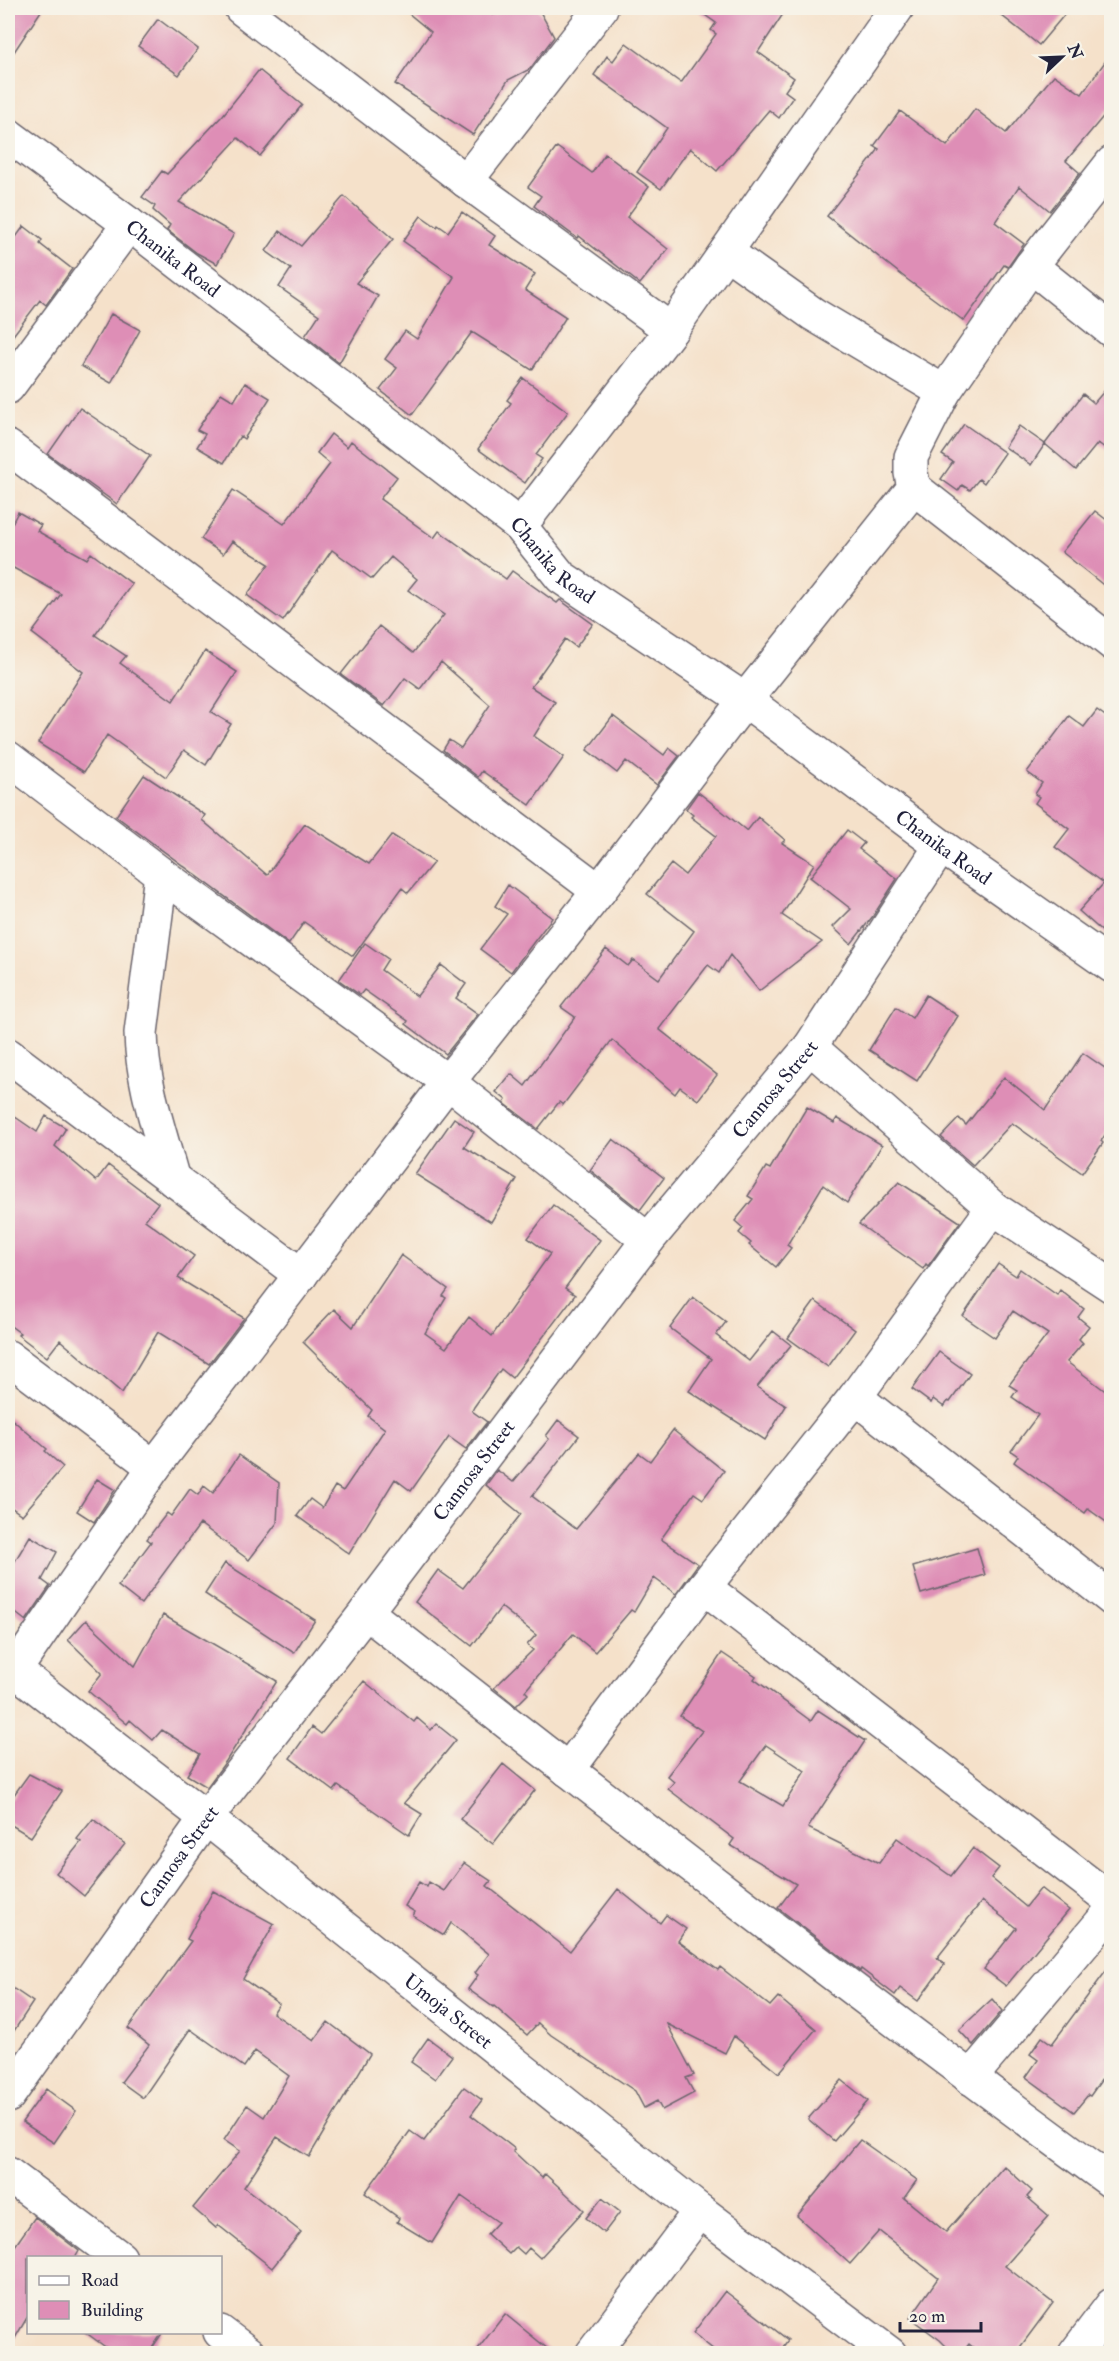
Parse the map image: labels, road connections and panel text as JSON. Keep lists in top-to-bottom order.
{
  "streets": {
    "street": ["Chanika Road", "Cannosa Street", "Umoja Street"]
  },
  "crossings": [
    ["Chanika Road", "Cannosa Street"],
    ["Cannosa Street", "Umoja Street"]
  ],
  "legend": ["Road", "Building"],
  "scale_bar": "20 m",
  "north": "top right"
}
